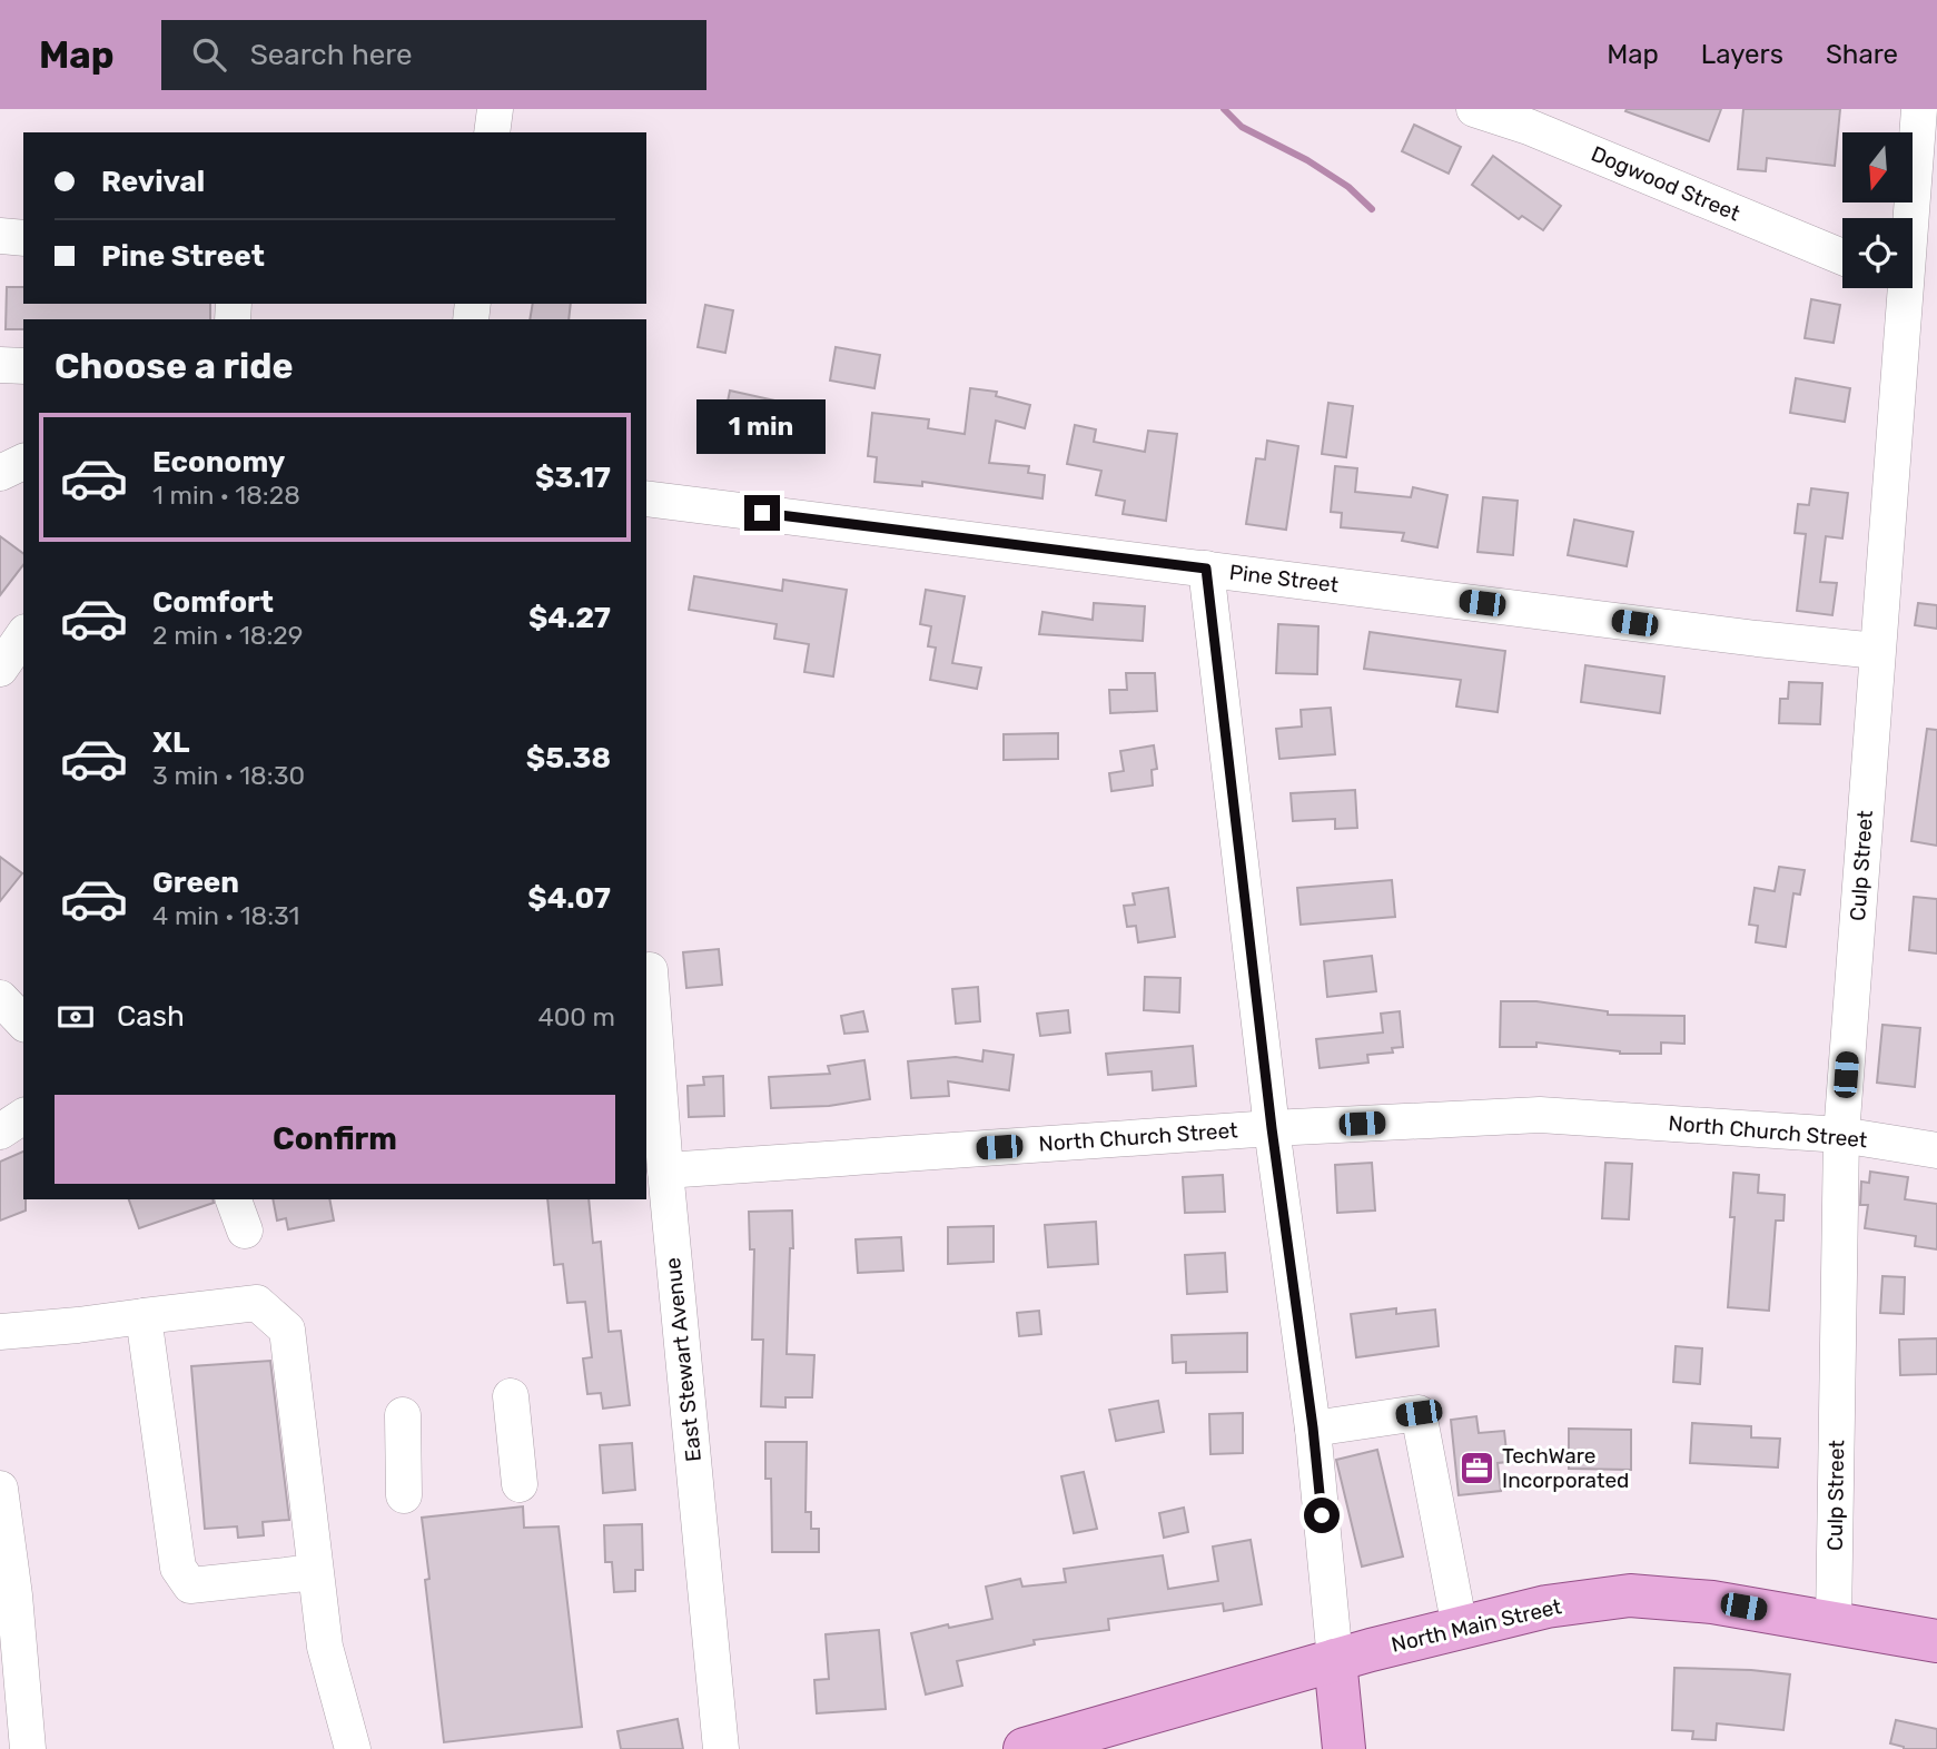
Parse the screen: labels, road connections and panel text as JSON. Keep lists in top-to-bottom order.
{
  "streets": {
    "main road": ["North Main Street"],
    "street": [
      "Dogwood Street",
      "Pine Street",
      "Culp Street",
      "North Church Street",
      "East Stewart Avenue"
    ]
  },
  "crossings": [
    ["Pine Street", "Culp Street"],
    ["Culp Street", "North Church Street"],
    ["Culp Street", "North Main Street"],
    ["North Church Street", "East Stewart Avenue"]
  ],
  "places": {
    "office": ["TechWare Incorporated"]
  },
  "north": "bottom",
  "page": {
    "header": "Map",
    "search": "Search here",
    "nav": ["Map", "Layers", "Share"],
    "banner": ["Revival", "Pine Street"],
    "heading": "Choose a ride",
    "bubble": "1 min",
    "list": [
      {
        "name": "Economy",
        "note": "1 min · 18:28",
        "value": "$3.17"
      },
      {
        "name": "Comfort",
        "note": "2 min · 18:29",
        "value": "$4.27"
      },
      {
        "name": "XL",
        "note": "3 min · 18:30",
        "value": "$5.38"
      },
      {
        "name": "Green",
        "note": "4 min · 18:31",
        "value": "$4.07"
      }
    ],
    "pay": ["Cash", "400 m"],
    "buttons": "Confirm"
  }
}
